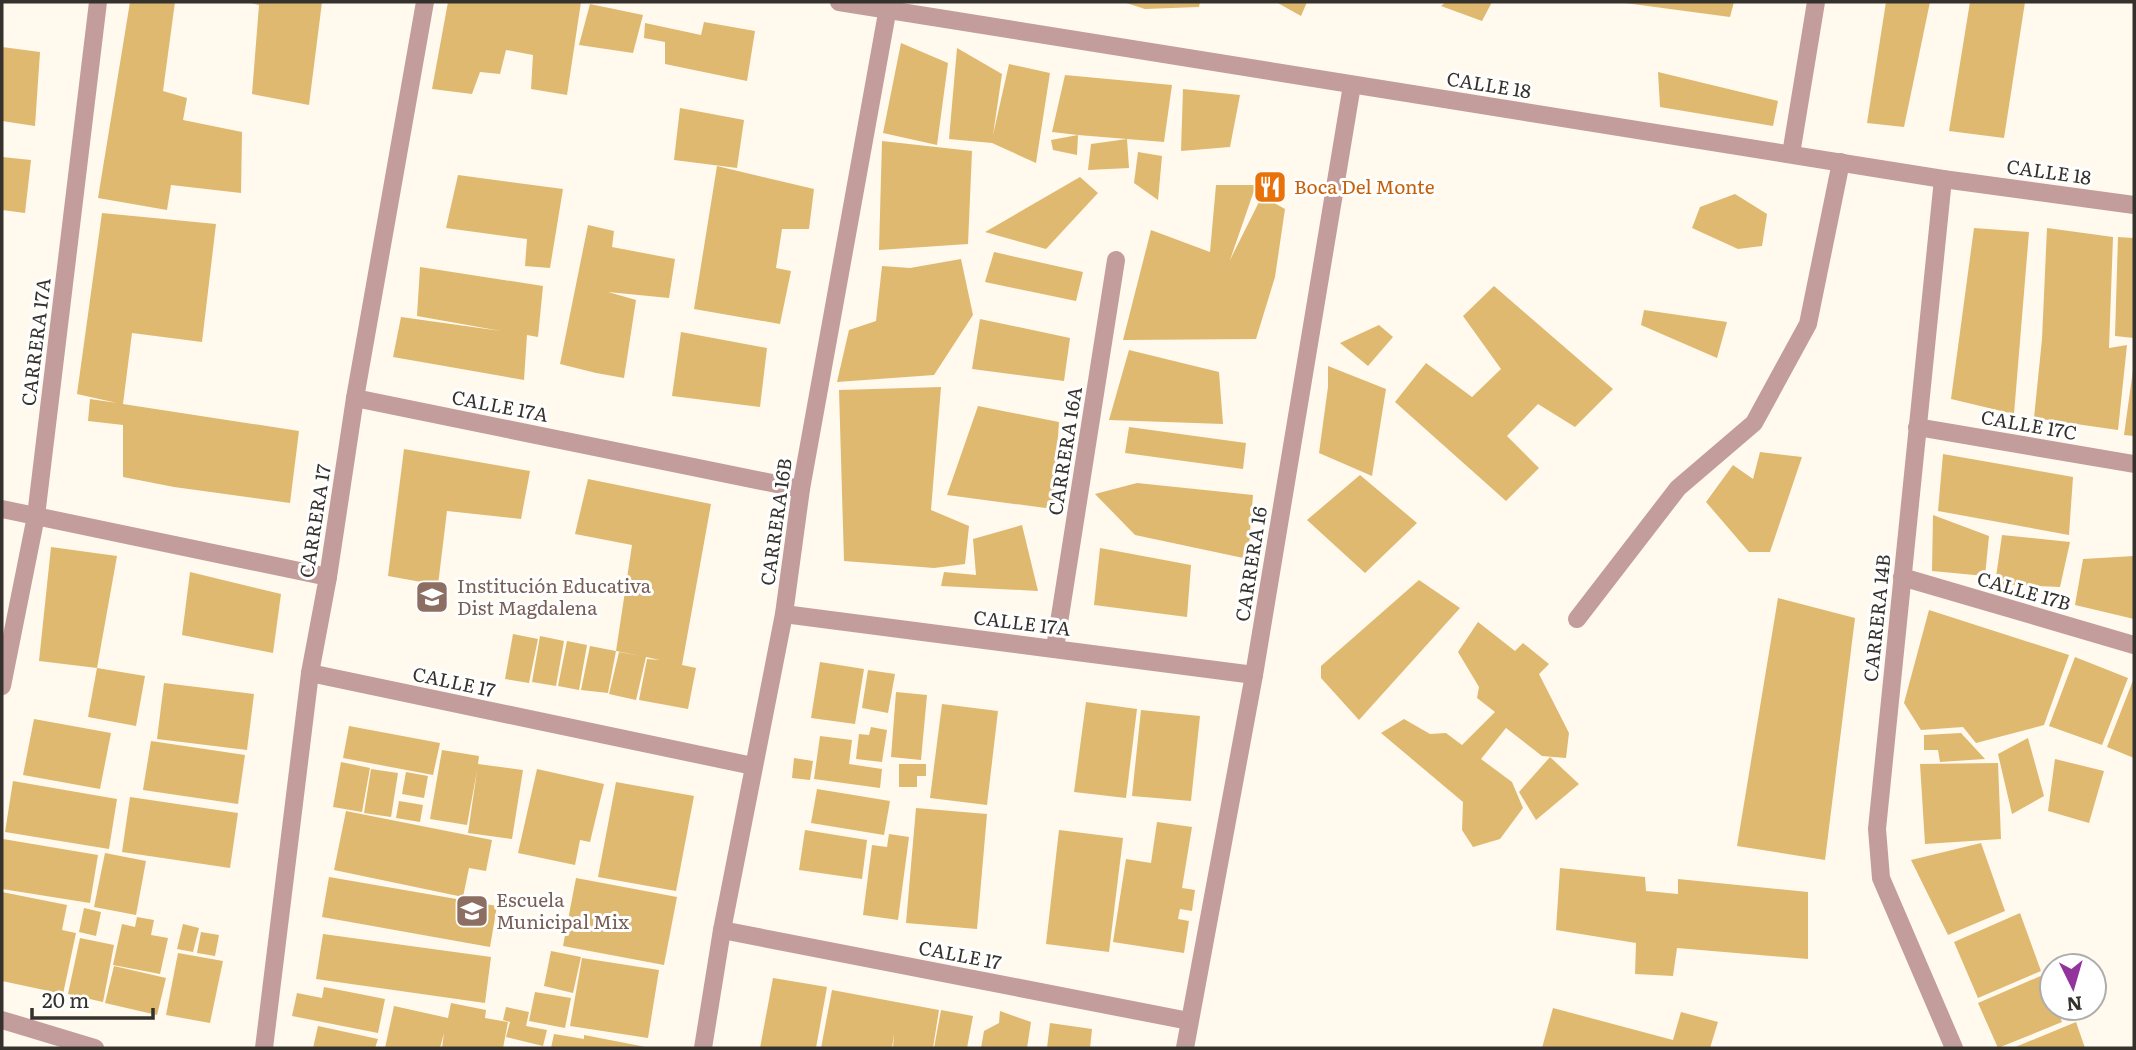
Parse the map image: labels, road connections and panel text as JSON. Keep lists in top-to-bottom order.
{
  "streets": {
    "street": [
      "CALLE 18",
      "CARRERA 17A",
      "CALLE 17A",
      "CALLE 17C",
      "CARRERA 16A",
      "CARRERA 17",
      "CARRERA 16B",
      "CARRERA 16",
      "CALLE 17B",
      "CARRERA 14B",
      "CALLE 17"
    ]
  },
  "crossings": [
    ["CALLE 18", "CARRERA 16B"],
    ["CALLE 18", "CARRERA 16"],
    ["CALLE 18", "CARRERA 14B"],
    ["CALLE 17A", "CARRERA 16A"],
    ["CALLE 17A", "CARRERA 17"],
    ["CALLE 17A", "CARRERA 16B"],
    ["CALLE 17A", "CARRERA 16"],
    ["CALLE 17C", "CARRERA 14B"],
    ["CARRERA 17", "CALLE 17"],
    ["CARRERA 16B", "CALLE 17"],
    ["CARRERA 16", "CALLE 17"],
    ["CALLE 17B", "CARRERA 14B"]
  ],
  "places": {
    "restaurant": ["Boca Del Monte"],
    "school or university": ["Institución Educativa Dist Magdalena", "Escuela Municipal Mix"]
  },
  "scale_bar": "20 m",
  "north": "bottom"
}
